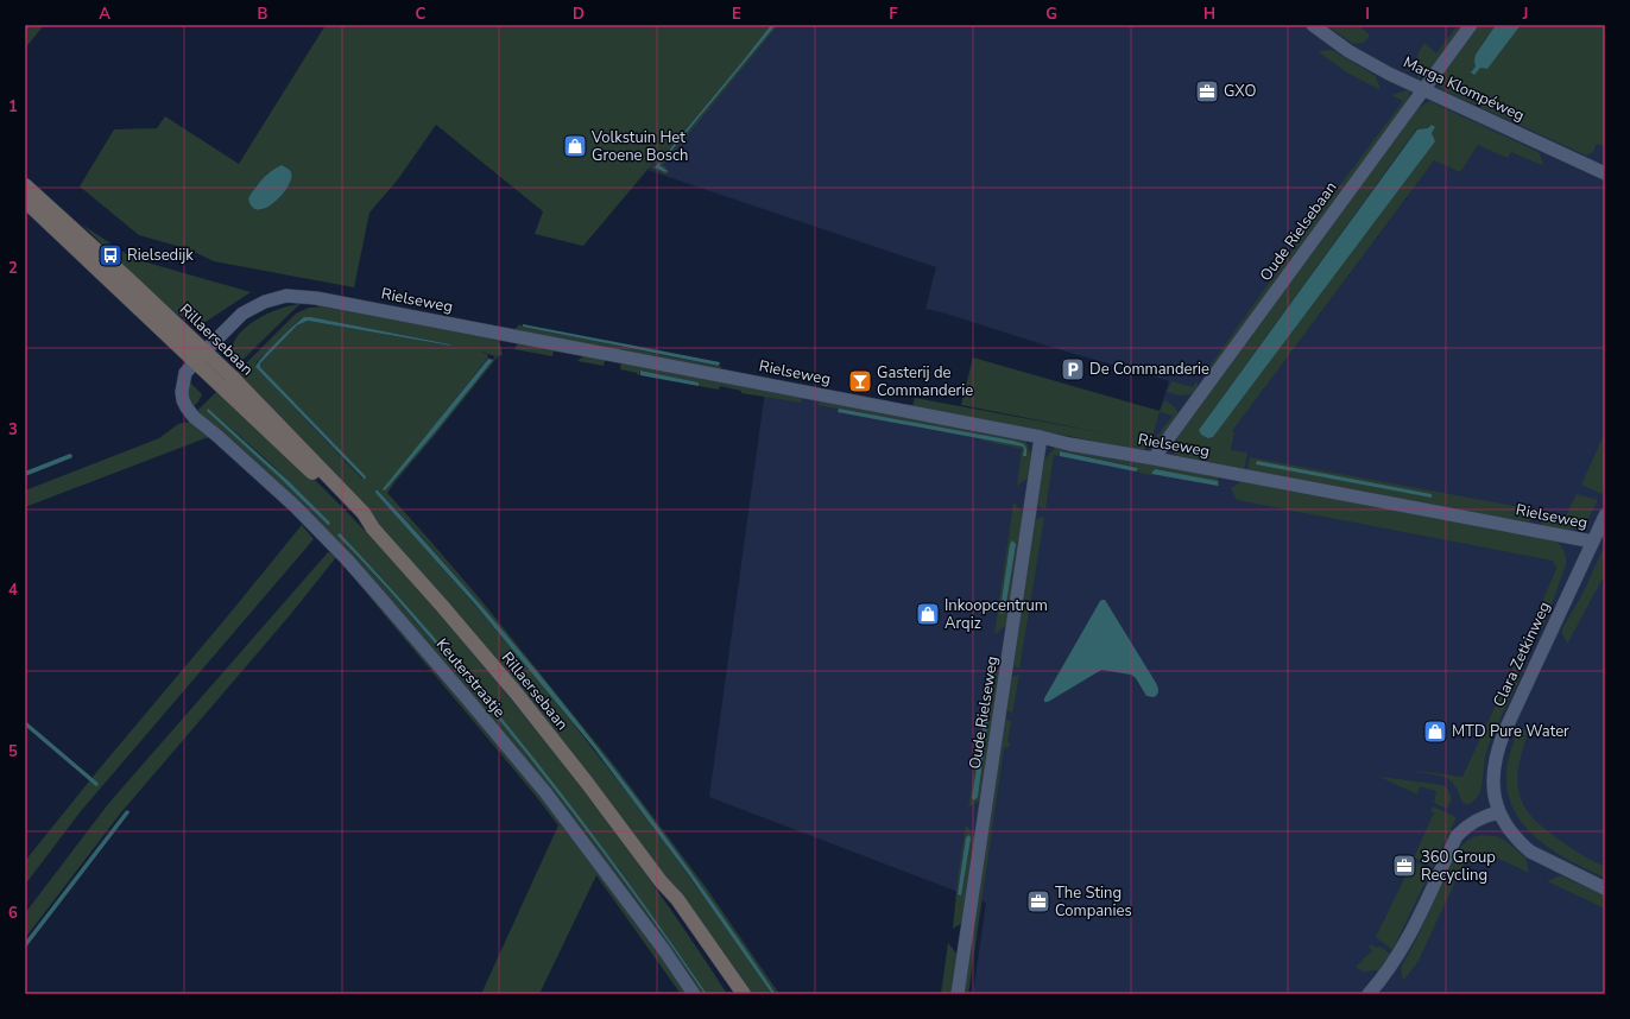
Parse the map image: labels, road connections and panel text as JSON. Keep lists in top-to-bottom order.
{
  "streets": {
    "street": [
      "Marga Klompéweg",
      "Oude Rielsebaan",
      "Rielseweg",
      "Rillaersebaan",
      "Clara Zetkinweg",
      "Keuterstraatje",
      "Oude Rielseweg"
    ]
  },
  "crossings": [
    ["Marga Klompéweg", "Oude Rielsebaan"],
    ["Oude Rielsebaan", "Rielseweg"],
    ["Rielseweg", "Rillaersebaan"],
    ["Rielseweg", "Clara Zetkinweg"],
    ["Rielseweg", "Keuterstraatje"],
    ["Rielseweg", "Oude Rielseweg"],
    ["Rillaersebaan", "Keuterstraatje"]
  ],
  "places": {
    "office": ["GXO", "360 Group Recycling", "The Sting Companies"],
    "shop": ["Volkstuin Het Groene Bosch", "Inkoopcentrum Arqiz", "MTD Pure Water"],
    "bus stop": ["Rielsedijk"],
    "parking": ["De Commanderie"],
    "bar": ["Gasterij de Commanderie"]
  },
  "grid": {
    "columns": [
      "A",
      "B",
      "C",
      "D",
      "E",
      "F",
      "G",
      "H",
      "I",
      "J"
    ],
    "rows": [
      "1",
      "2",
      "3",
      "4",
      "5",
      "6"
    ]
  }
}
